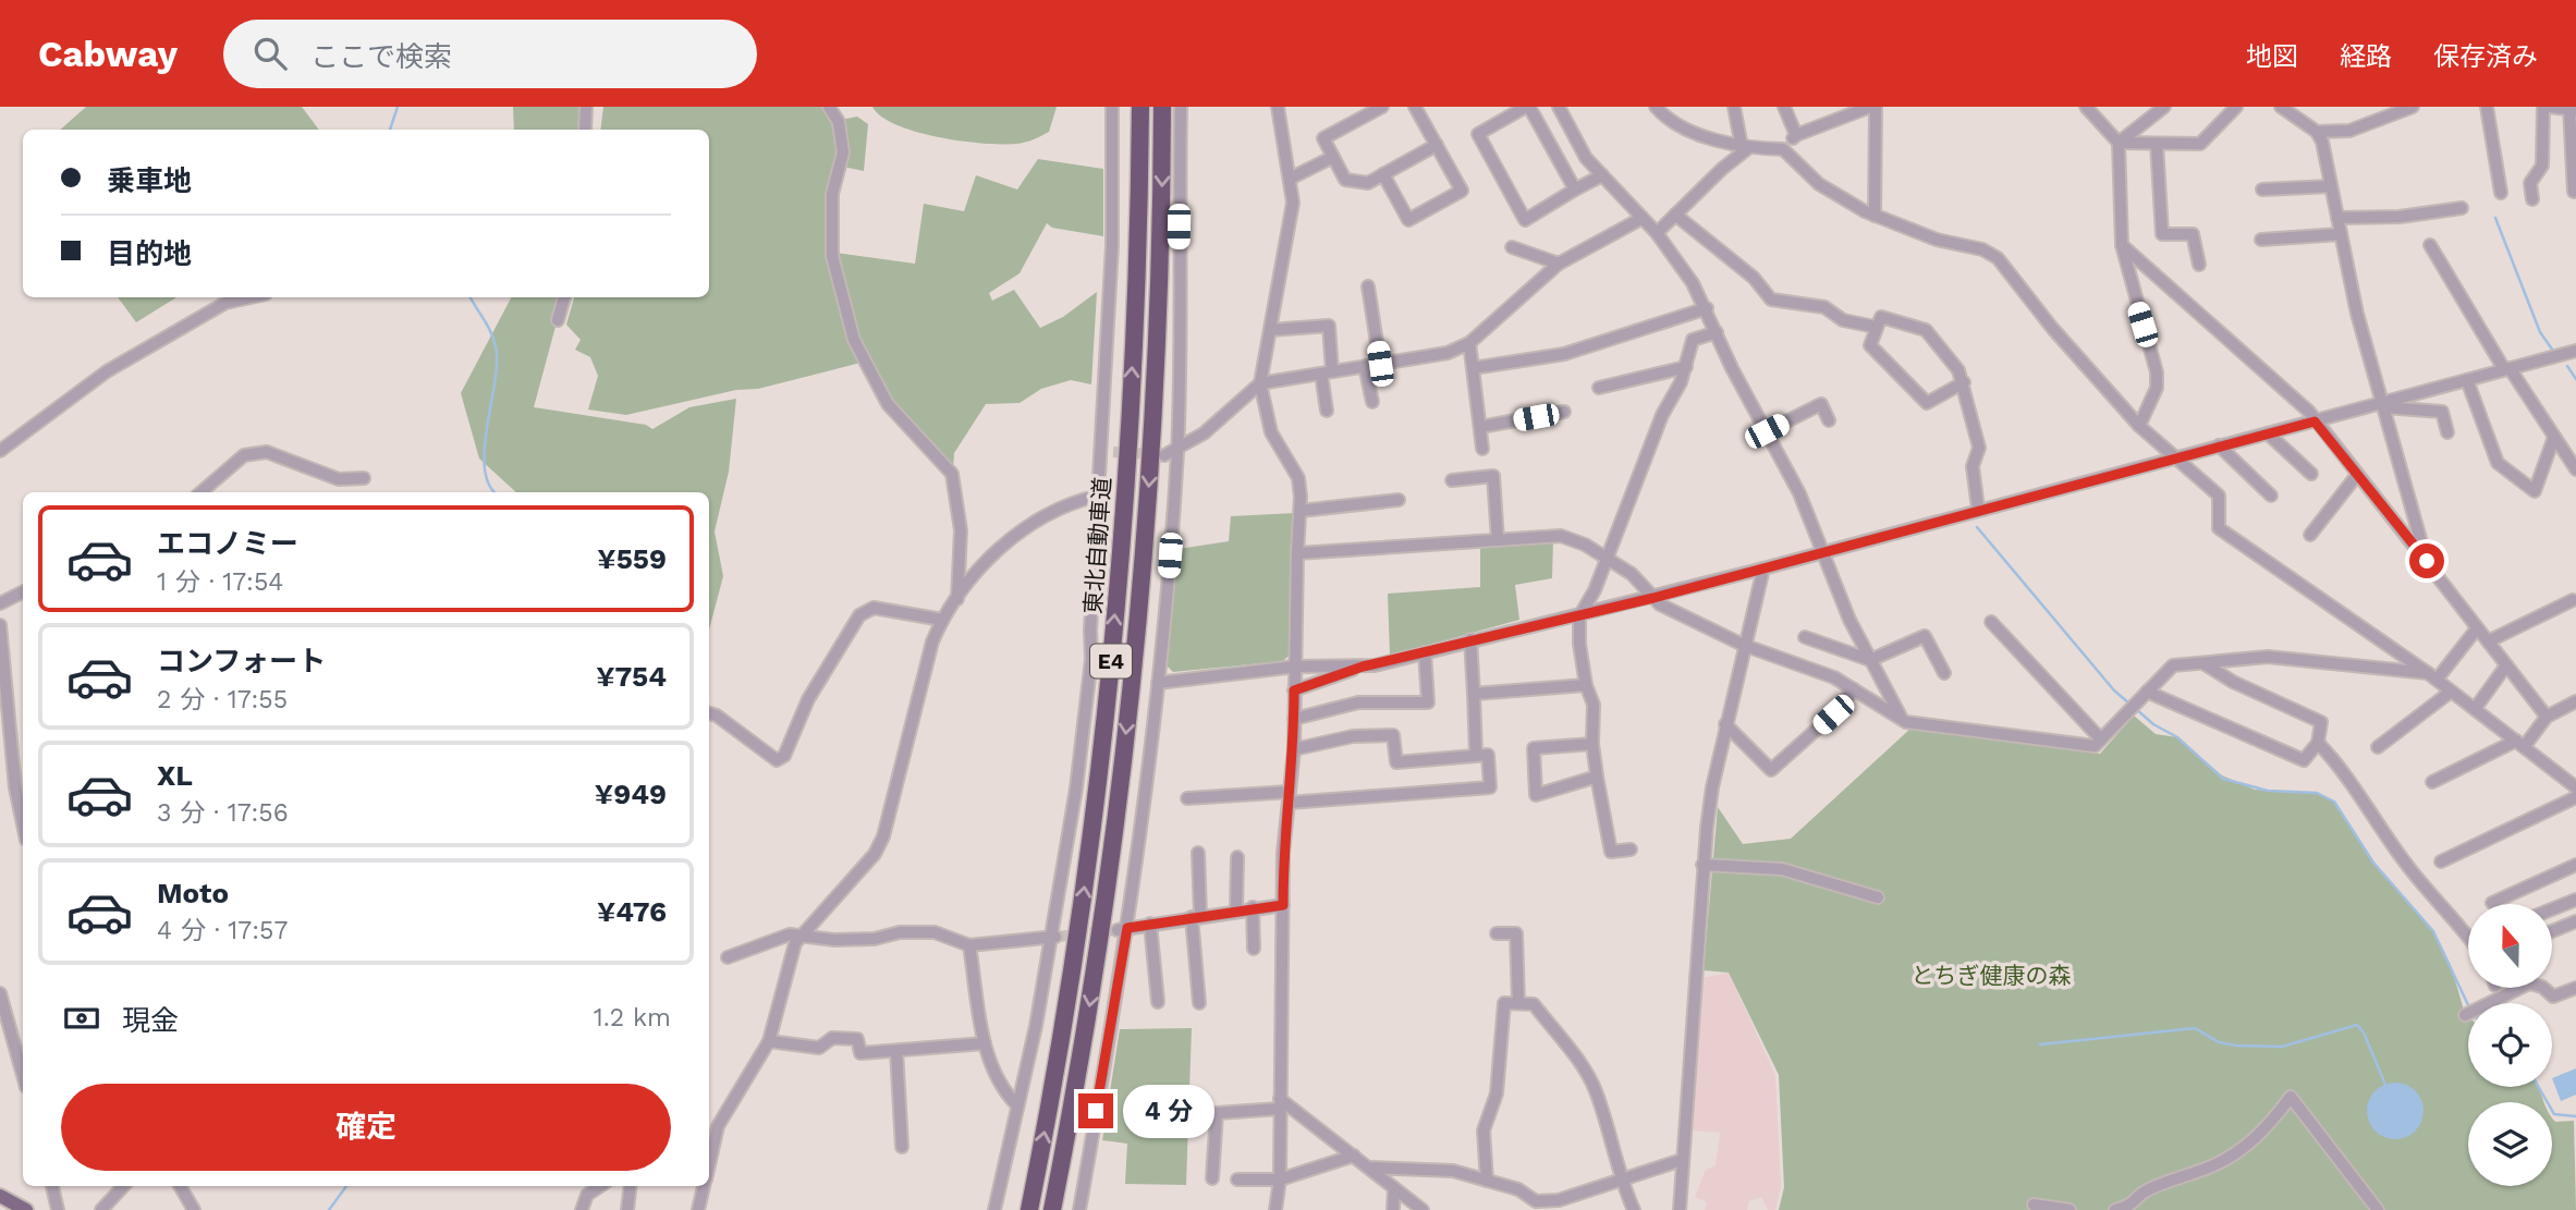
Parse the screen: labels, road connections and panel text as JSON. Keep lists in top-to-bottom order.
{
  "streets": {
    "highway": ["東北自動車道", "E4"]
  },
  "parks": ["とちぎ健康の森"],
  "north": "top",
  "page": {
    "header": "Cabway",
    "search": "ここで検索",
    "nav": ["地図", "経路", "保存済み"],
    "banner": ["乗車地", "目的地"],
    "list": [
      {
        "name": "エコノミー",
        "note": "1 分 · 17:54",
        "value": "¥559"
      },
      {
        "name": "コンフォート",
        "note": "2 分 · 17:55",
        "value": "¥754"
      },
      {
        "name": "XL",
        "note": "3 分 · 17:56",
        "value": "¥949"
      },
      {
        "name": "Moto",
        "note": "4 分 · 17:57",
        "value": "¥476"
      }
    ],
    "pay": ["現金", "1.2 km"],
    "buttons": "確定",
    "bubble": "4 分"
  }
}
